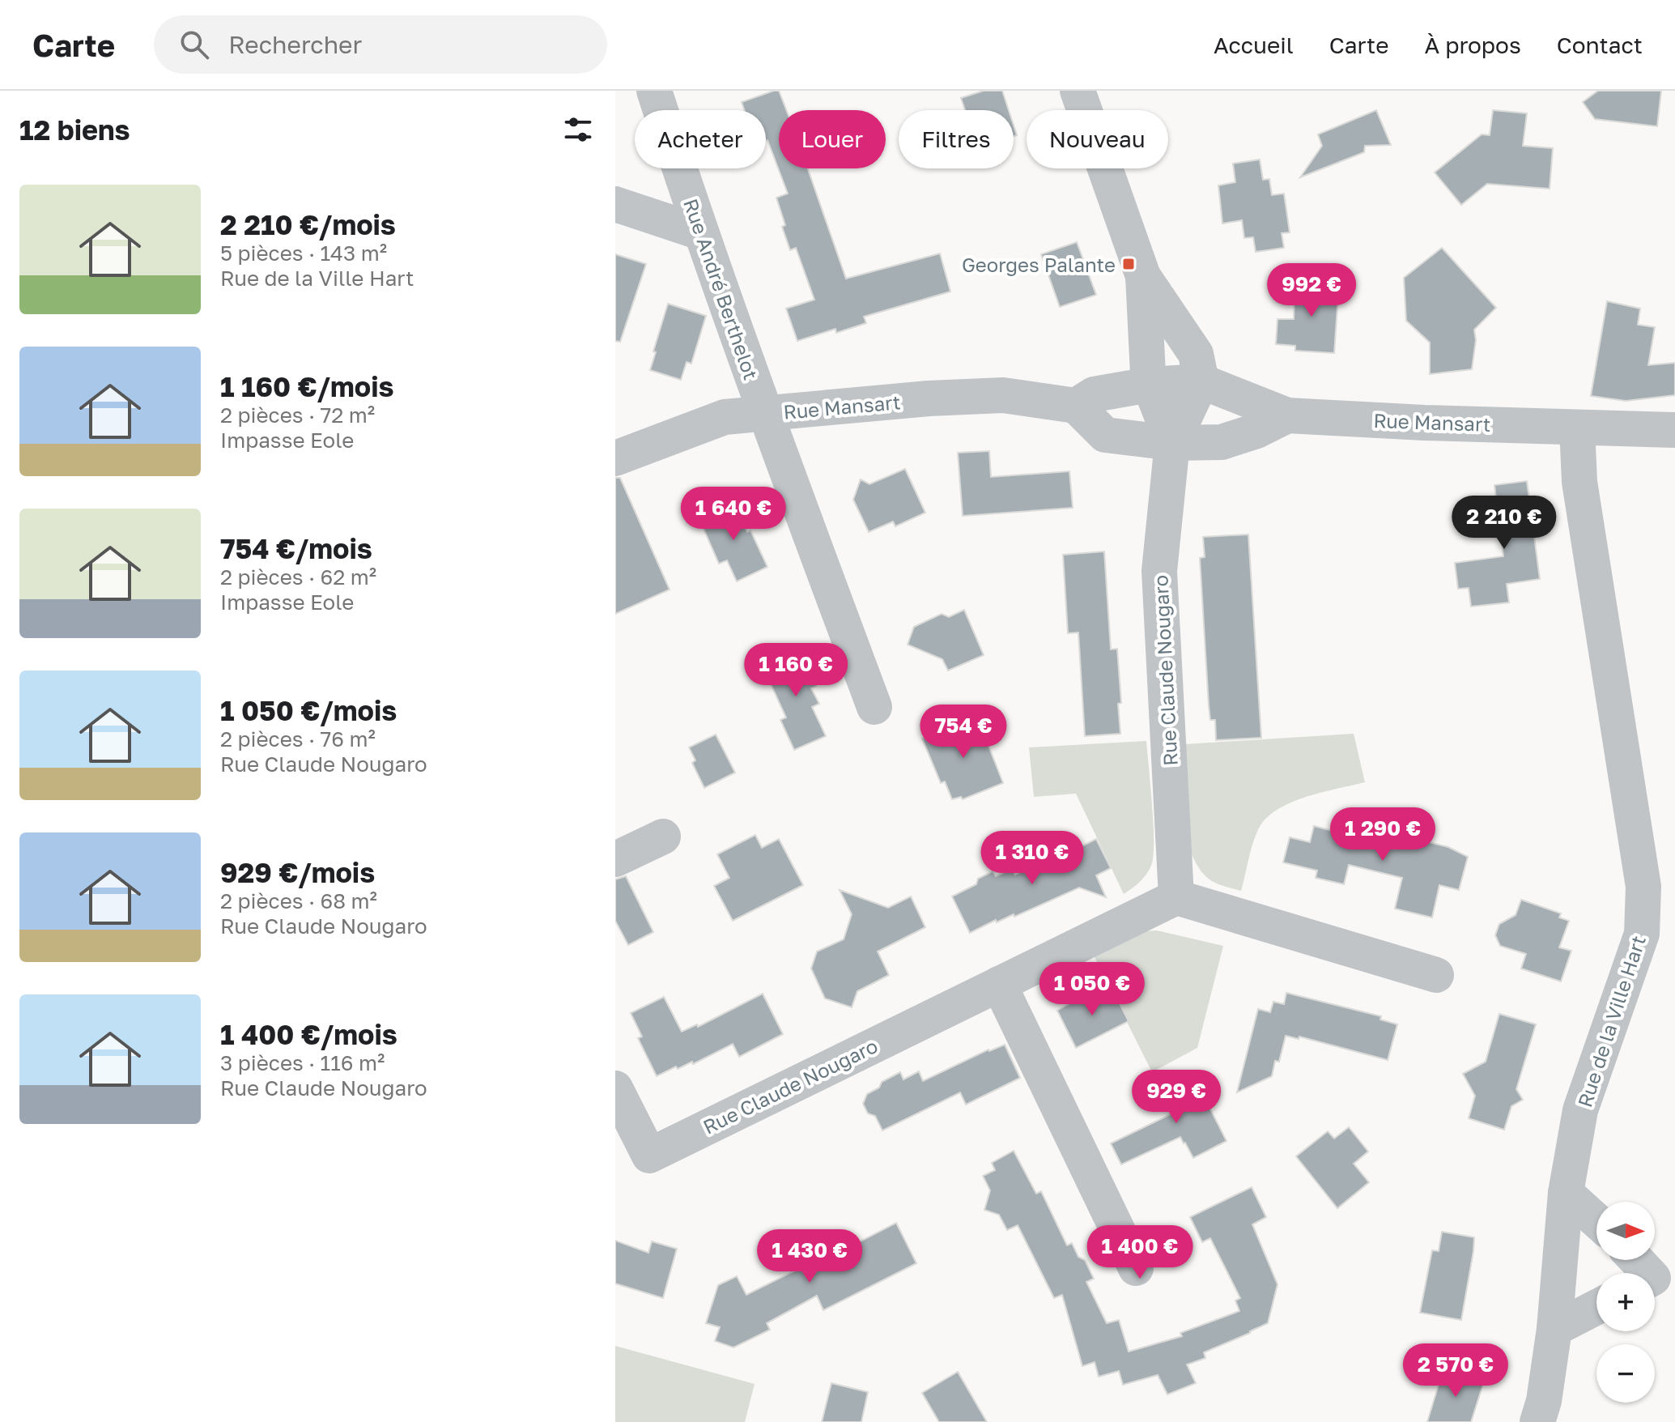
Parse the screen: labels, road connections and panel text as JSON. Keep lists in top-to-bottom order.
{
  "streets": {
    "street": [
      "Rue André Berthelot",
      "Rue Mansart",
      "Rue Claude Nougaro",
      "Rue de la Ville Hart"
    ]
  },
  "crossings": [
    ["Rue André Berthelot", "Rue Mansart"],
    ["Rue Mansart", "Rue Claude Nougaro"],
    ["Rue Mansart", "Rue de la Ville Hart"]
  ],
  "places": {
    "transit": ["Georges Palante"]
  },
  "north": "right",
  "page": {
    "header": "Carte",
    "search": "Rechercher",
    "nav": [
      "Accueil",
      "Carte",
      "À propos",
      "Contact"
    ],
    "heading": "12 biens",
    "chip": [
      "Acheter",
      "Louer",
      "Filtres",
      "Nouveau"
    ],
    "list": [
      {
        "name": "2 210 €/mois",
        "note": "5 pièces · 143 m² · Rue de la Ville Hart"
      },
      {
        "name": "1 160 €/mois",
        "note": "2 pièces · 72 m² · Impasse Eole"
      },
      {
        "name": "754 €/mois",
        "note": "2 pièces · 62 m² · Impasse Eole"
      },
      {
        "name": "1 050 €/mois",
        "note": "2 pièces · 76 m² · Rue Claude Nougaro"
      },
      {
        "name": "929 €/mois",
        "note": "2 pièces · 68 m² · Rue Claude Nougaro"
      },
      {
        "name": "1 400 €/mois",
        "note": "3 pièces · 116 m² · Rue Claude Nougaro"
      }
    ],
    "price": [
      "992 €",
      "1 640 €",
      "2 210 €",
      "1 160 €",
      "754 €",
      "1 290 €",
      "1 310 €",
      "1 050 €",
      "929 €",
      "1 400 €",
      "1 430 €",
      "2 570 €"
    ],
    "map_buttons": ["+", "−"]
  }
}
